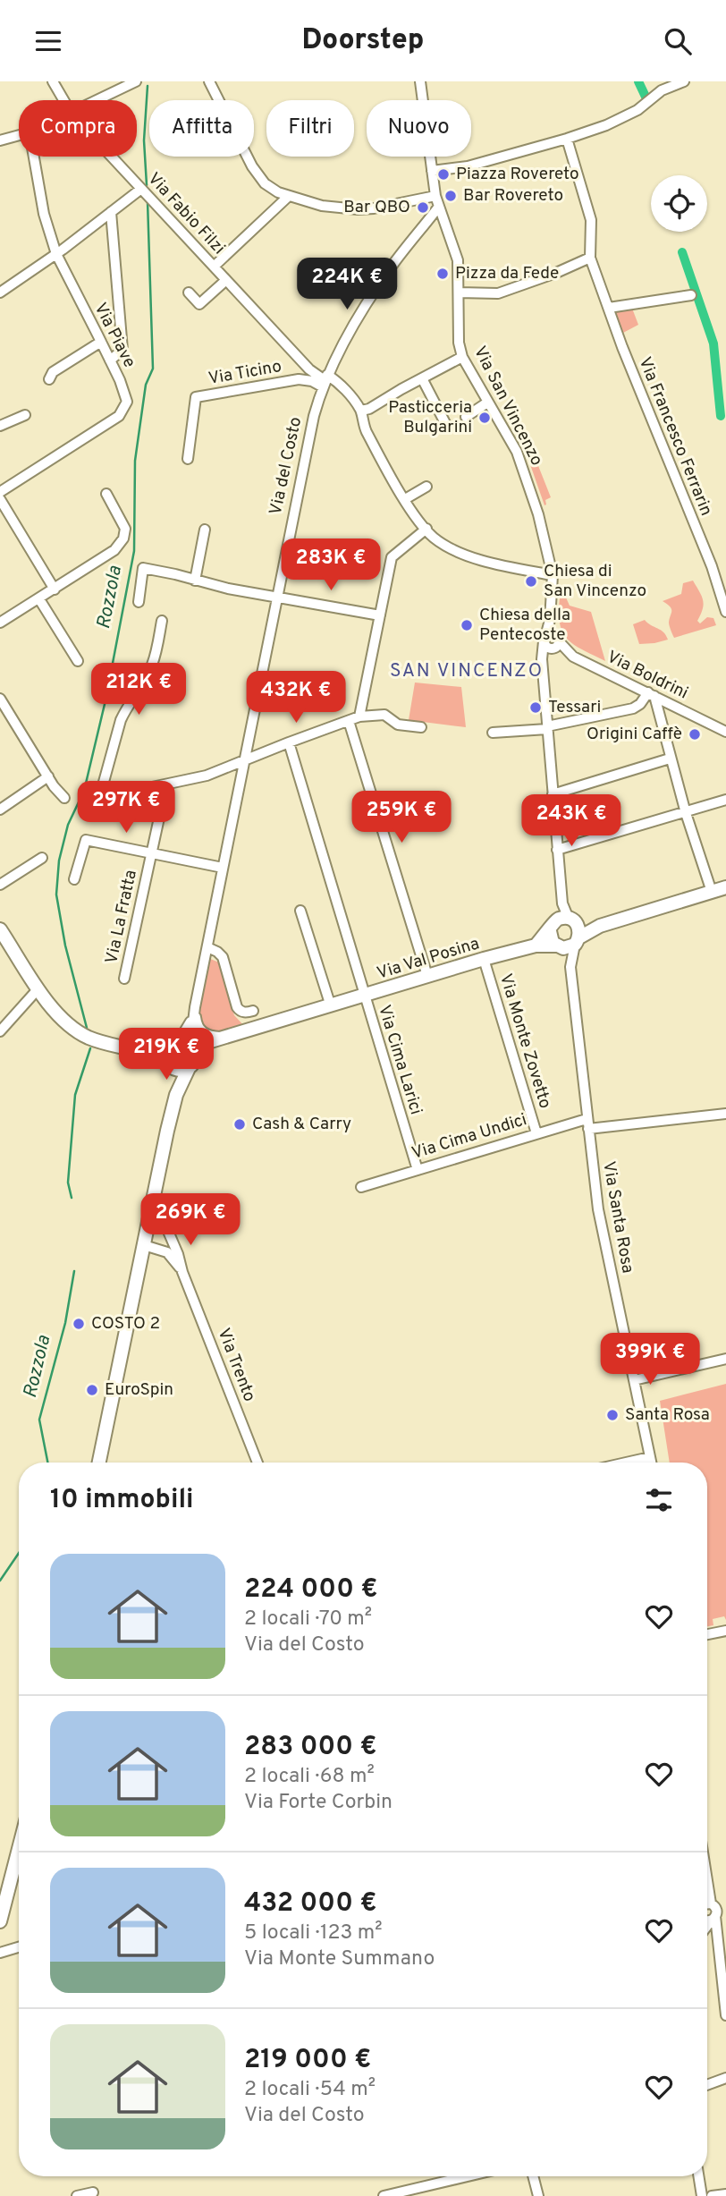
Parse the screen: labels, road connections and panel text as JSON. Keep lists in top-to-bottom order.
{
  "streets": {
    "main road": ["Via Val Posina"],
    "street": [
      "Via Fabio Filzi",
      "Via Piave",
      "Via Ticino",
      "Via San Vincenzo",
      "Via Francesco Ferrarin",
      "Via del Costo",
      "Via Boldrini",
      "Via La Fratta",
      "Via Monte Zovetto",
      "Via Cima Larici",
      "Via Cima Undici",
      "Via Santa Rosa",
      "Via Trento"
    ]
  },
  "crossings": [
    ["Via Fabio Filzi", "Via Ticino"],
    ["Via Fabio Filzi", "Via San Vincenzo"],
    ["Via Fabio Filzi", "Via del Costo"],
    ["Via Ticino", "Via del Costo"],
    ["Via San Vincenzo", "Via del Costo"],
    ["Via San Vincenzo", "Via Boldrini"],
    ["Via del Costo", "Via Val Posina"],
    ["Via Val Posina", "Via Monte Zovetto"],
    ["Via Val Posina", "Via Cima Larici"],
    ["Via Val Posina", "Via Santa Rosa"],
    ["Via Monte Zovetto", "Via Cima Undici"],
    ["Via Cima Larici", "Via Cima Undici"],
    ["Via Cima Undici", "Via Santa Rosa"]
  ],
  "districts": ["SAN VINCENZO"],
  "water": ["Rozzola"],
  "places": [
    "Piazza Rovereto",
    "Bar Rovereto",
    "Bar QBO",
    "Pizza da Fede",
    "Pasticceria Bulgarini",
    "Chiesa di San Vincenzo",
    "Chiesa della Pentecoste",
    "Tessari",
    "Origini Caffè",
    "Cash & Carry",
    "COSTO 2",
    "EuroSpin",
    "Santa Rosa"
  ],
  "page": {
    "header": "Doorstep",
    "chip": [
      "Compra",
      "Affitta",
      "Filtri",
      "Nuovo"
    ],
    "price": [
      "224K €",
      "283K €",
      "212K €",
      "432K €",
      "297K €",
      "259K €",
      "243K €",
      "219K €",
      "269K €",
      "399K €"
    ],
    "heading": "10 immobili",
    "list": [
      {
        "name": "224 000 €",
        "note": "2 locali · 70 m² · Via del Costo"
      },
      {
        "name": "283 000 €",
        "note": "2 locali · 68 m² · Via Forte Corbin"
      },
      {
        "name": "432 000 €",
        "note": "5 locali · 123 m² · Via Monte Summano"
      },
      {
        "name": "219 000 €",
        "note": "2 locali · 54 m² · Via del Costo"
      }
    ]
  }
}
